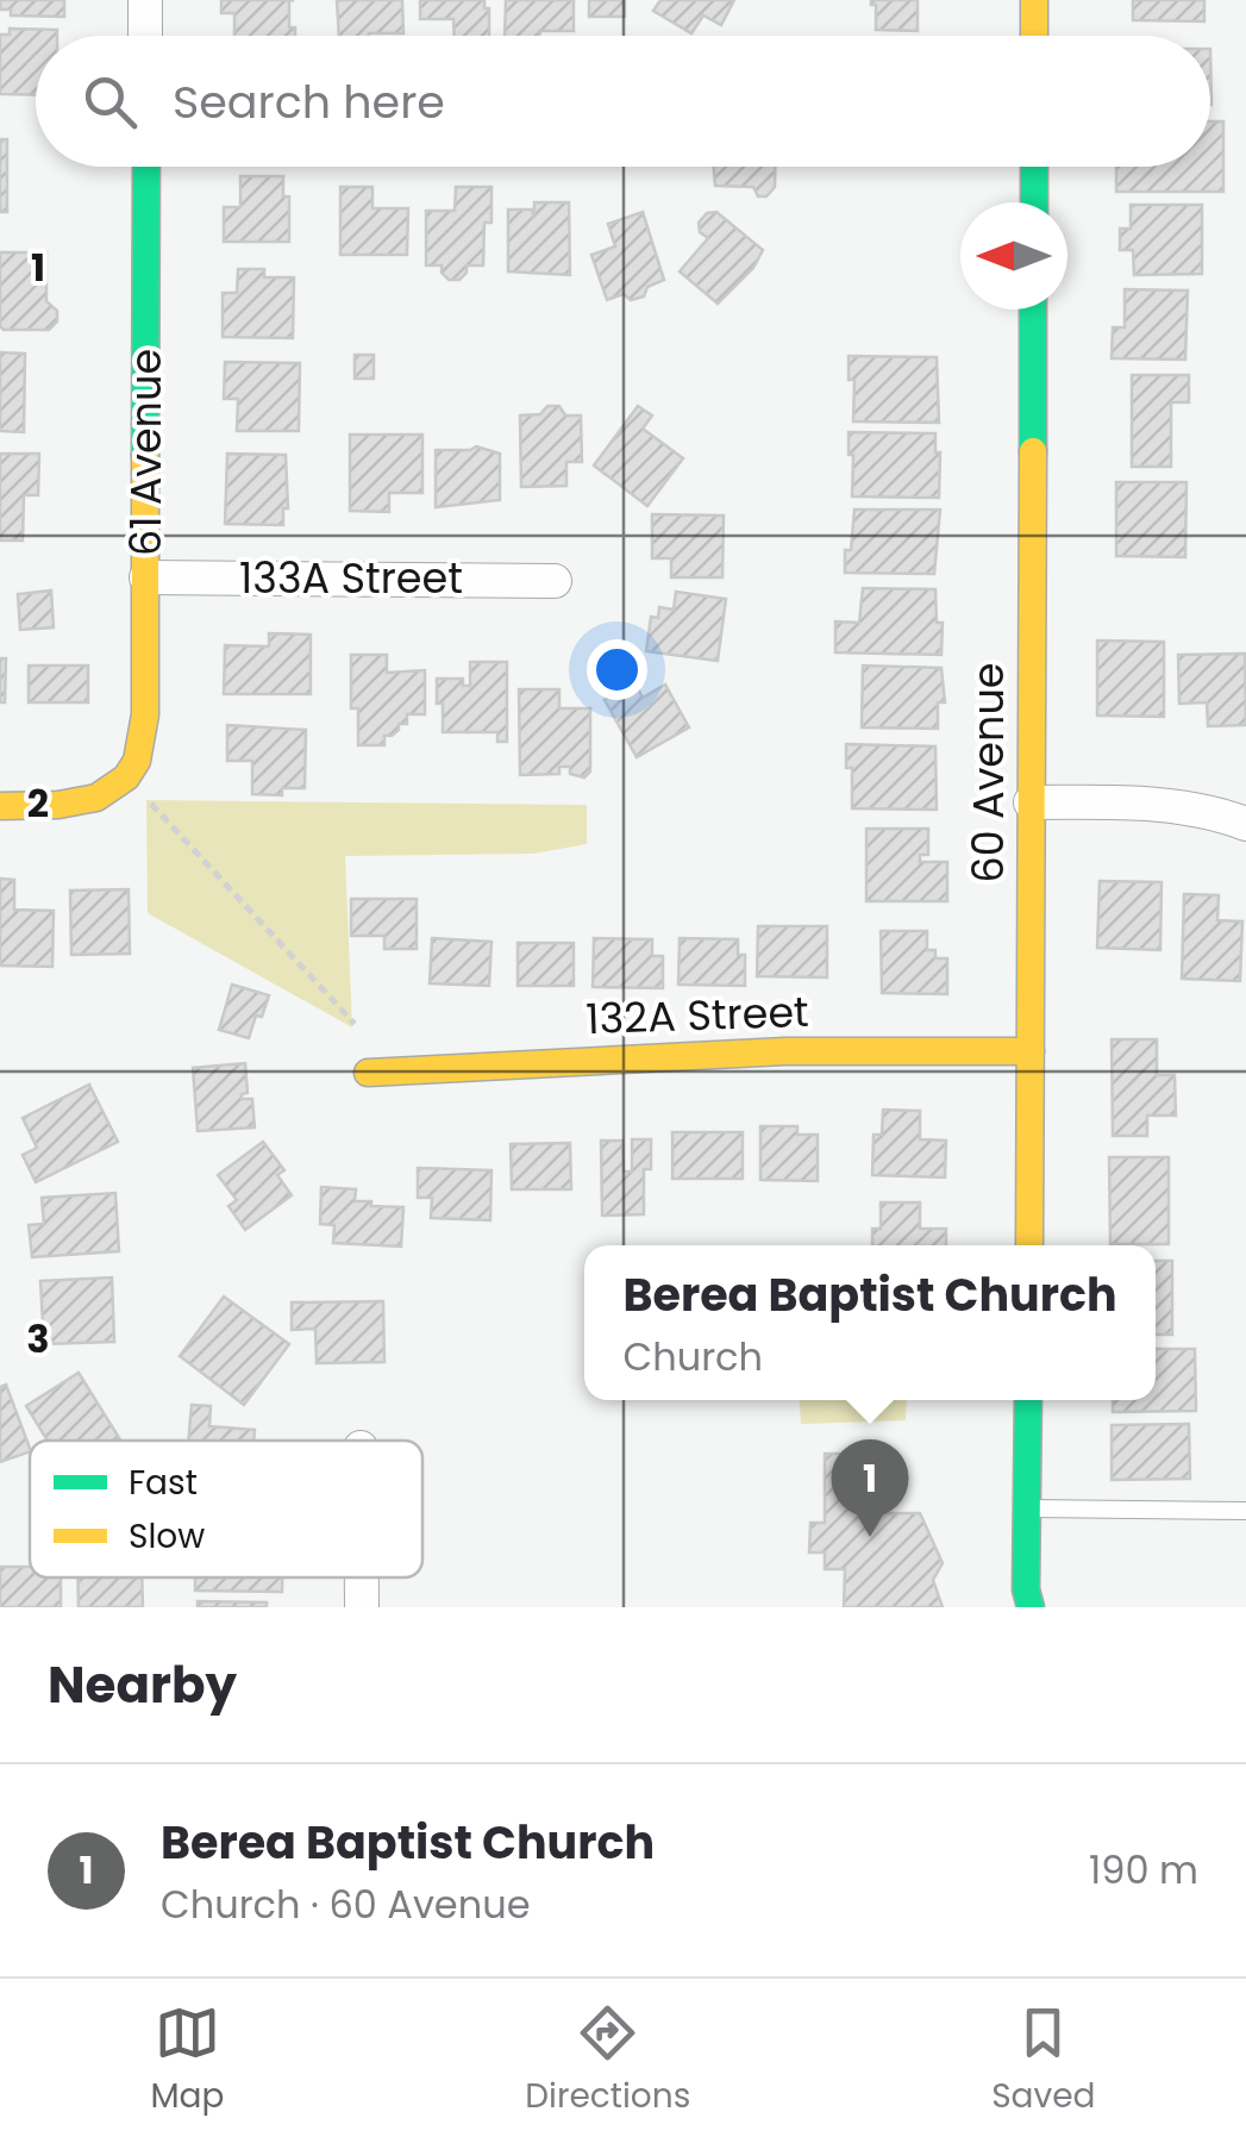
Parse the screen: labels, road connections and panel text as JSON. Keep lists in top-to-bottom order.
{
  "streets": {
    "street": [
      "61 Avenue",
      "133A Street",
      "60 Avenue",
      "132A Street"
    ]
  },
  "crossings": [
    ["61 Avenue", "133A Street"],
    ["60 Avenue", "132A Street"]
  ],
  "legend": ["Fast", "Slow"],
  "north": "left",
  "page": {
    "search": "Search here",
    "popup": ["Berea Baptist Church", "Church"],
    "pins": "1",
    "heading": "Nearby",
    "list": [
      {
        "mark": "1",
        "name": "Berea Baptist Church",
        "note": "Church · 60 Avenue",
        "value": "190 m"
      }
    ],
    "nav": ["Map", "Directions", "Saved"]
  },
  "grid": {
    "rows": ["1", "2", "3"]
  }
}
